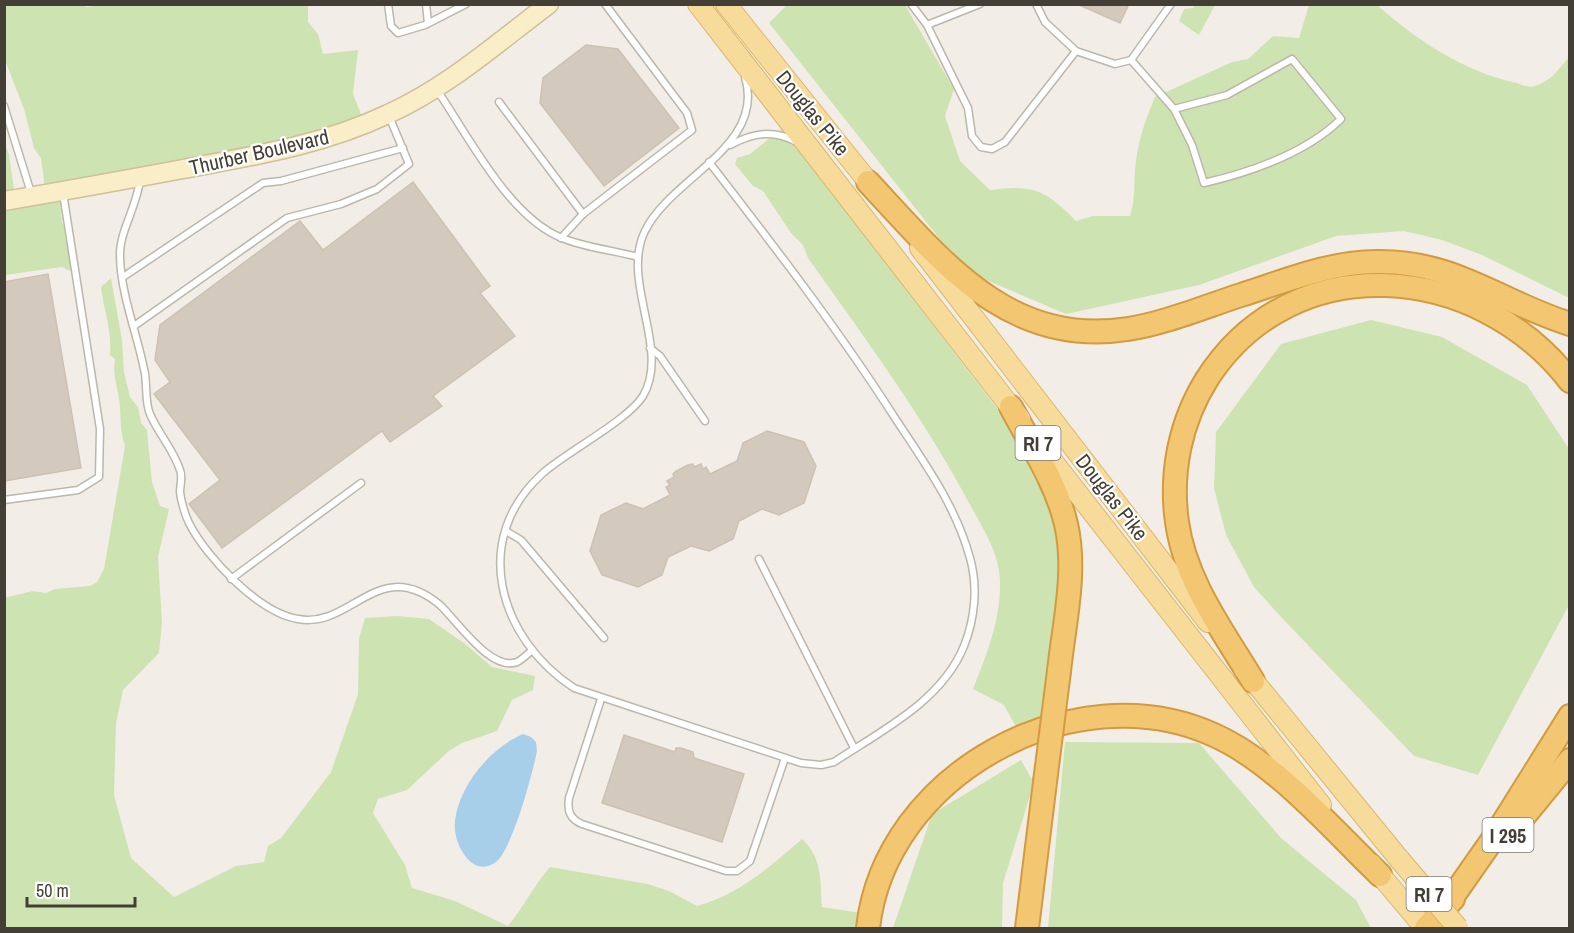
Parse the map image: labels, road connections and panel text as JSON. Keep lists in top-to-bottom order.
{
  "streets": {
    "highway": ["I 295"],
    "main road": ["Douglas Pike", "RI 7"],
    "street": ["Thurber Boulevard"]
  },
  "crossings": [
    ["Douglas Pike", "I 295"]
  ],
  "scale_bar": "50 m"
}
